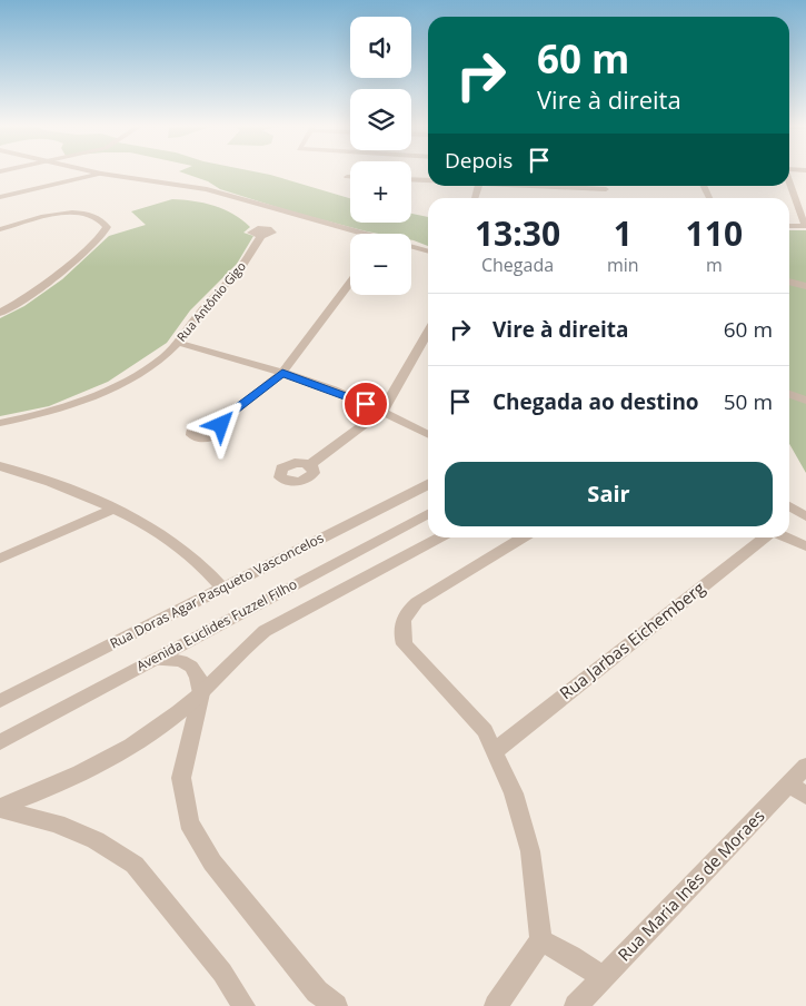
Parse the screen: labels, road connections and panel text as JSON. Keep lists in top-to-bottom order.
{
  "streets": {
    "street": [
      "Rua Antônio Gigo",
      "Rua Doras Agar Pasqueto Vasconcelos",
      "Avenida Euclides Fuzzel Filho",
      "Rua Jarbas Eichemberg",
      "Rua Maria Inês de Moraes"
    ]
  },
  "page": {
    "map_buttons": ["+", "−"],
    "turn": ["60 m", "Vire à direita"],
    "then": "Depois",
    "eta": [
      "13:30",
      "Chegada",
      "1",
      "min",
      "110",
      "m"
    ],
    "list": [
      {
        "name": "Vire à direita",
        "value": "60 m"
      },
      {
        "name": "Chegada ao destino",
        "value": "50 m"
      }
    ],
    "buttons": "Sair"
  }
}
